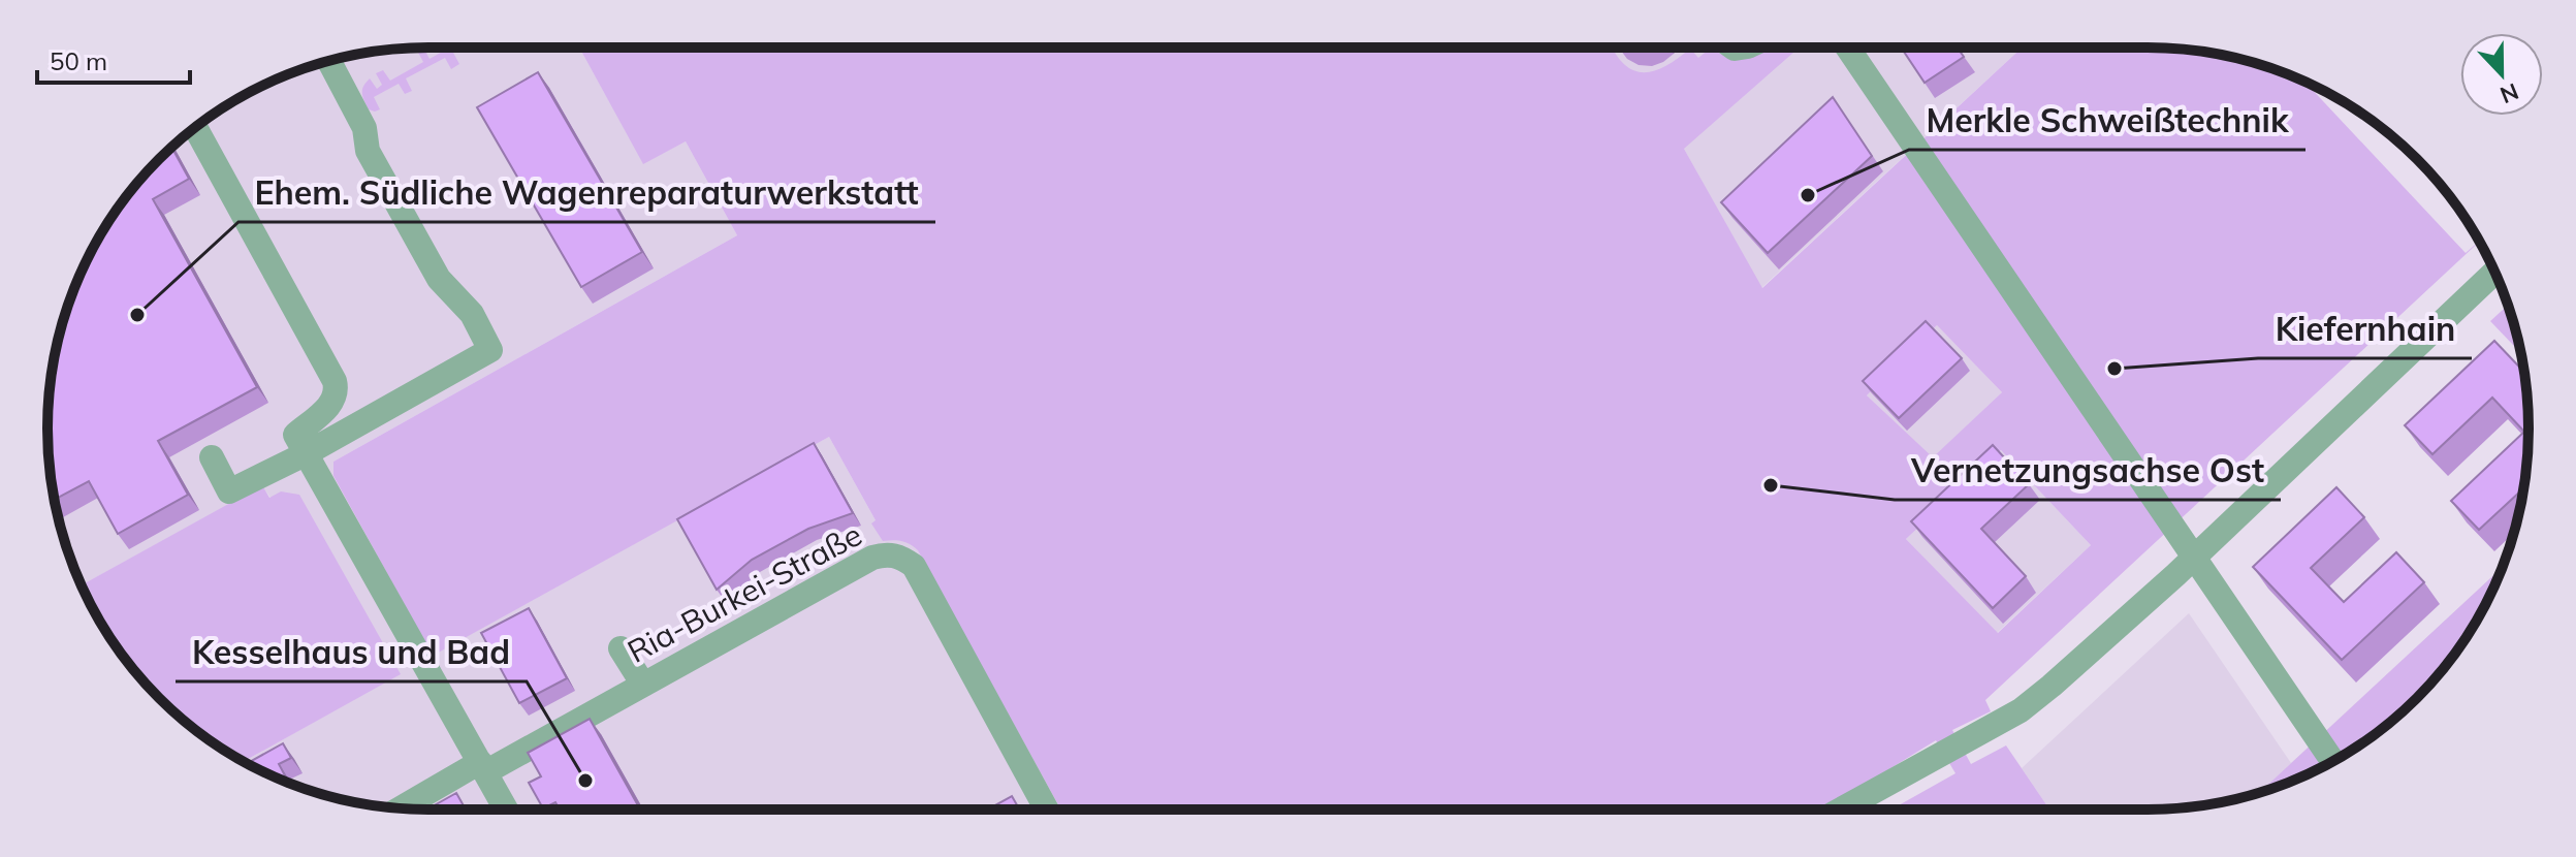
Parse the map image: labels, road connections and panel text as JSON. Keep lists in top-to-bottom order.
{
  "streets": {
    "street": ["Ria-Burkei-Straße"]
  },
  "places": [
    "Merkle Schweißtechnik",
    "Ehem. Südliche Wagenreparaturwerkstatt",
    "Kiefernhain",
    "Vernetzungsachse Ost",
    "Kesselhaus und Bad"
  ],
  "scale_bar": "50 m",
  "north": "bottom"
}
